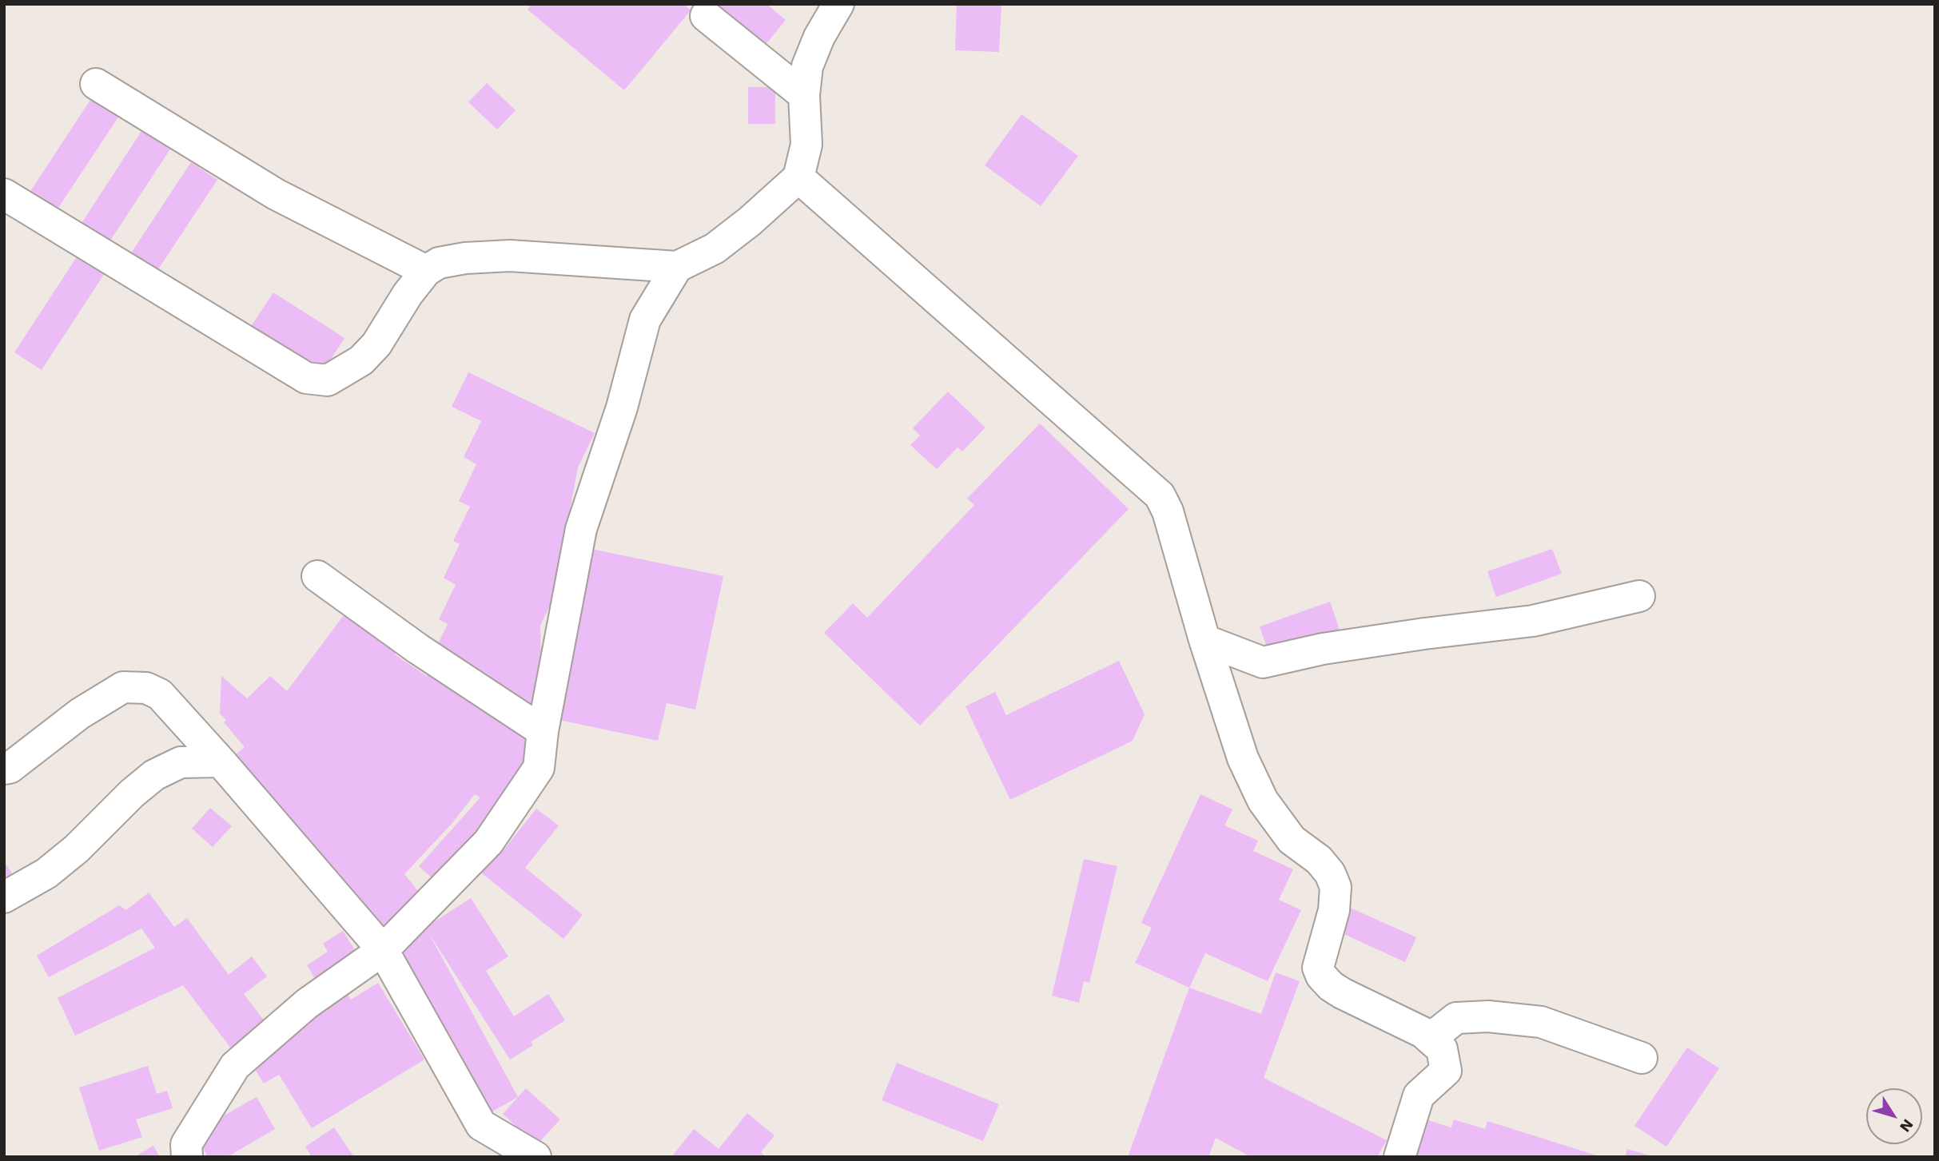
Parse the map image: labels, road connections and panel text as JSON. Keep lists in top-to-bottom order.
{
  "north": "bottom right"
}
